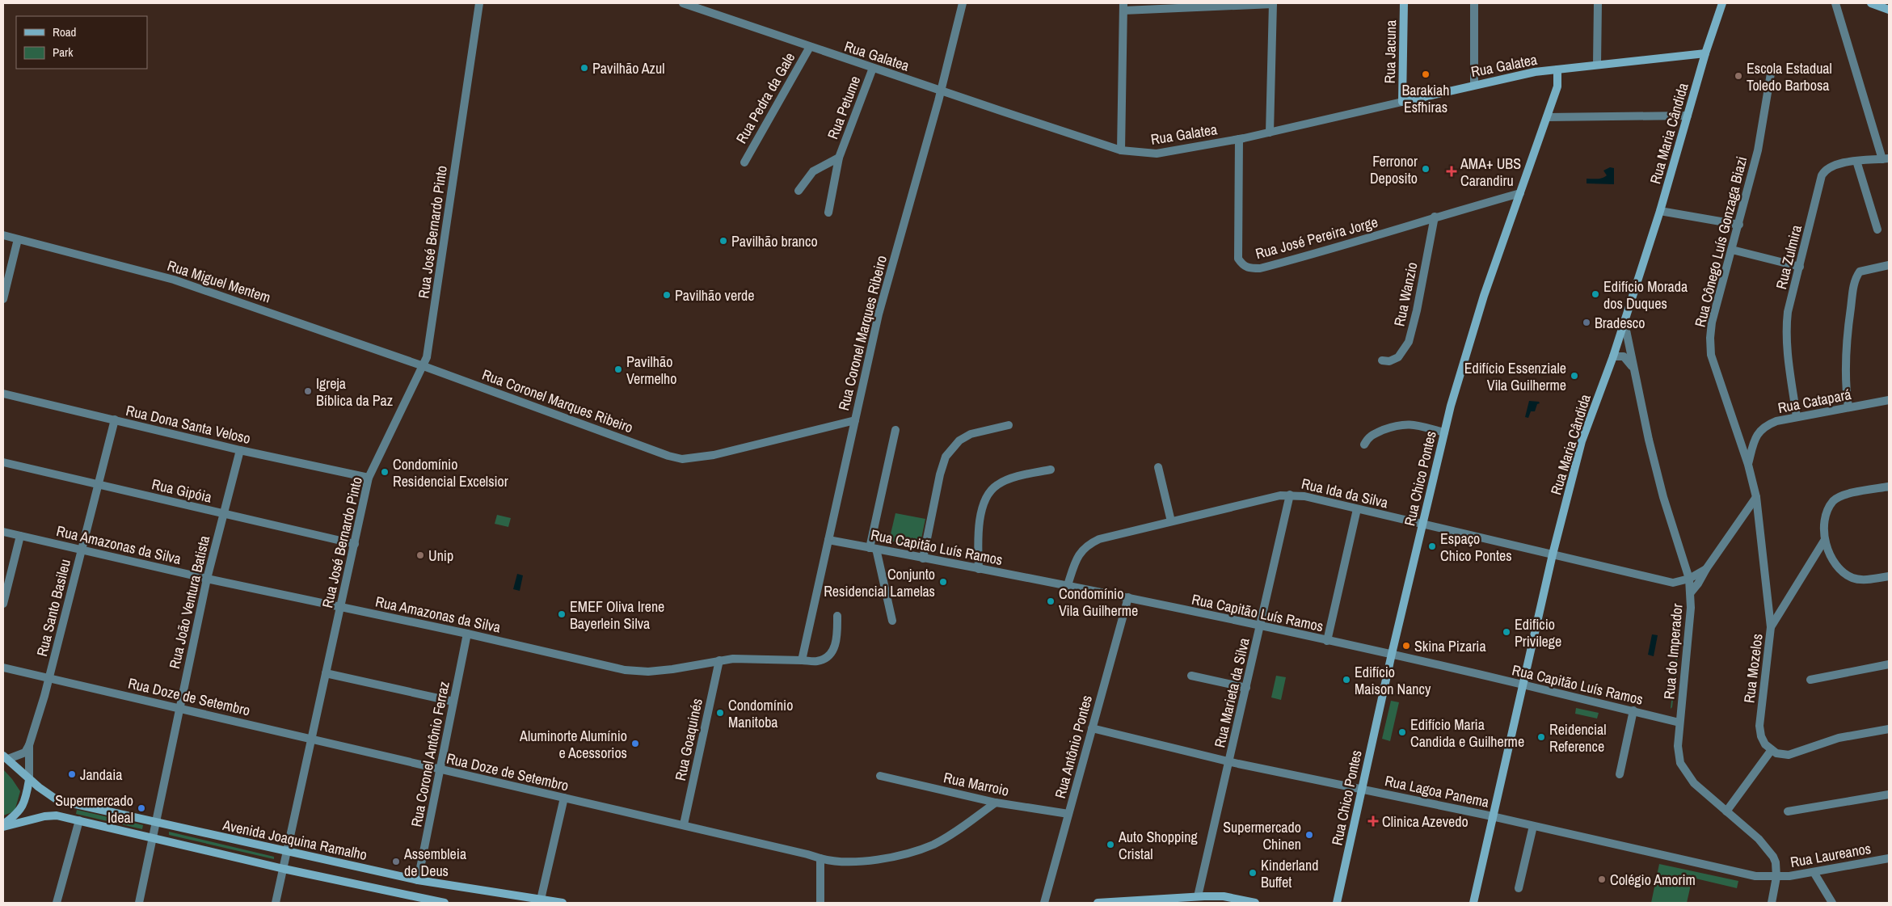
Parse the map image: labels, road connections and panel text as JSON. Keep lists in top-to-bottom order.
{
  "streets": {
    "main road": [
      "Rua Jacuna",
      "Rua Galatea",
      "Rua Maria Cândida",
      "Rua Chico Pontes",
      "Avenida Joaquina Ramalho"
    ],
    "street": [
      "Rua Pedra da Gale",
      "Rua Petume",
      "Rua José Bernardo Pinto",
      "Rua José Pereira Jorge",
      "Rua Cônego Luís Gonzaga Biazi",
      "Rua Zulmira",
      "Rua Miguel Mentem",
      "Rua Wanzio",
      "Rua Coronel Marques Ribeiro",
      "Rua Catapará",
      "Rua Dona Santa Veloso",
      "Rua Gipóia",
      "Rua Ida da Silva",
      "Rua Amazonas da Silva",
      "Rua Capitão Luís Ramos",
      "Rua João Ventura Batista",
      "Rua Santo Basileu",
      "Rua do Imperador",
      "Rua Mozelos",
      "Rua Marieta da Silva",
      "Rua Doze de Setembro",
      "Rua Goaquinés",
      "Rua Antônio Pontes",
      "Rua Coronel Antônio Ferraz",
      "Rua Marroio",
      "Rua Lagoa Panema",
      "Rua Laureanos"
    ]
  },
  "crossings": [
    ["Rua Jacuna", "Rua Galatea"],
    ["Rua Galatea", "Rua Pedra da Gale"],
    ["Rua Galatea", "Rua Petume"],
    ["Rua Galatea", "Rua Maria Cândida"],
    ["Rua Galatea", "Rua José Pereira Jorge"],
    ["Rua Galatea", "Rua Coronel Marques Ribeiro"],
    ["Rua Galatea", "Rua Chico Pontes"],
    ["Rua Maria Cândida", "Rua Ida da Silva"],
    ["Rua Maria Cândida", "Rua Capitão Luís Ramos"],
    ["Rua Maria Cândida", "Rua do Imperador"],
    ["Rua Maria Cândida", "Rua Lagoa Panema"],
    ["Rua José Bernardo Pinto", "Rua Miguel Mentem"],
    ["Rua José Bernardo Pinto", "Rua Coronel Marques Ribeiro"],
    ["Rua José Bernardo Pinto", "Rua Dona Santa Veloso"],
    ["Rua José Bernardo Pinto", "Rua Gipóia"],
    ["Rua José Bernardo Pinto", "Rua Amazonas da Silva"],
    ["Rua José Bernardo Pinto", "Rua Doze de Setembro"],
    ["Rua José Bernardo Pinto", "Avenida Joaquina Ramalho"],
    ["Rua José Pereira Jorge", "Rua Wanzio"],
    ["Rua José Pereira Jorge", "Rua Chico Pontes"],
    ["Rua Cônego Luís Gonzaga Biazi", "Rua Catapará"],
    ["Rua Cônego Luís Gonzaga Biazi", "Rua Mozelos"],
    ["Rua Zulmira", "Rua Catapará"],
    ["Rua Miguel Mentem", "Rua Coronel Marques Ribeiro"],
    ["Rua Catapará", "Rua Mozelos"],
    ["Rua Dona Santa Veloso", "Rua João Ventura Batista"],
    ["Rua Dona Santa Veloso", "Rua Santo Basileu"],
    ["Rua Chico Pontes", "Rua Ida da Silva"],
    ["Rua Chico Pontes", "Rua Capitão Luís Ramos"],
    ["Rua Chico Pontes", "Rua Lagoa Panema"],
    ["Rua Gipóia", "Rua João Ventura Batista"],
    ["Rua Gipóia", "Rua Santo Basileu"],
    ["Rua Ida da Silva", "Rua Capitão Luís Ramos"],
    ["Rua Ida da Silva", "Rua do Imperador"],
    ["Rua Ida da Silva", "Rua Marieta da Silva"],
    ["Rua Amazonas da Silva", "Rua João Ventura Batista"],
    ["Rua Amazonas da Silva", "Rua Santo Basileu"],
    ["Rua Amazonas da Silva", "Rua Goaquinés"],
    ["Rua Amazonas da Silva", "Rua Coronel Antônio Ferraz"],
    ["Rua Capitão Luís Ramos", "Rua do Imperador"],
    ["Rua Capitão Luís Ramos", "Rua Marieta da Silva"],
    ["Rua Capitão Luís Ramos", "Rua Antônio Pontes"],
    ["Rua João Ventura Batista", "Rua Doze de Setembro"],
    ["Rua João Ventura Batista", "Avenida Joaquina Ramalho"],
    ["Rua Santo Basileu", "Rua Doze de Setembro"],
    ["Rua Santo Basileu", "Avenida Joaquina Ramalho"],
    ["Rua do Imperador", "Rua Lagoa Panema"],
    ["Rua do Imperador", "Rua Laureanos"],
    ["Rua Marieta da Silva", "Rua Lagoa Panema"],
    ["Rua Doze de Setembro", "Rua Goaquinés"],
    ["Rua Doze de Setembro", "Rua Coronel Antônio Ferraz"],
    ["Rua Doze de Setembro", "Rua Marroio"],
    ["Rua Antônio Pontes", "Rua Marroio"],
    ["Rua Antônio Pontes", "Rua Lagoa Panema"],
    ["Rua Coronel Antônio Ferraz", "Avenida Joaquina Ramalho"],
    ["Rua Lagoa Panema", "Rua Laureanos"]
  ],
  "places": {
    "other": [
      "Pavilhão Azul",
      "Barakiah Esfhiras",
      "Escola Estadual Toledo Barbosa",
      "Ferronor Deposito",
      "Pavilhão branco",
      "Edifício Morada dos Duques",
      "Pavilhão verde",
      "Bradesco",
      "Pavilhão Vermelho",
      "Edifício Essenziale Vila Guilherme",
      "Igreja Bíblica da Paz",
      "Condomínio Residencial Excelsior",
      "Espaço Chico Pontes",
      "Unip",
      "Conjunto Residencial Lamelas",
      "Condomínio Vila Guilherme",
      "EMEF Oliva Irene Bayerlein Silva",
      "Edificio Privilege",
      "Skina Pizaria",
      "Edifício Maison Nancy",
      "Condomínio Manitoba",
      "Edifício Maria Candida e Guilherme",
      "Reidencial Reference",
      "Aluminorte Alumínio e Acessorios",
      "Jandaia",
      "Supermercado Ideal",
      "Supermercado Chinen",
      "Auto Shopping Cristal",
      "Assembleia de Deus",
      "Kinderland Buffet",
      "Colégio Amorim"
    ],
    "health": ["AMA+ UBS Carandiru", "Clinica Azevedo"]
  },
  "legend": ["Road", "Park"]
}
